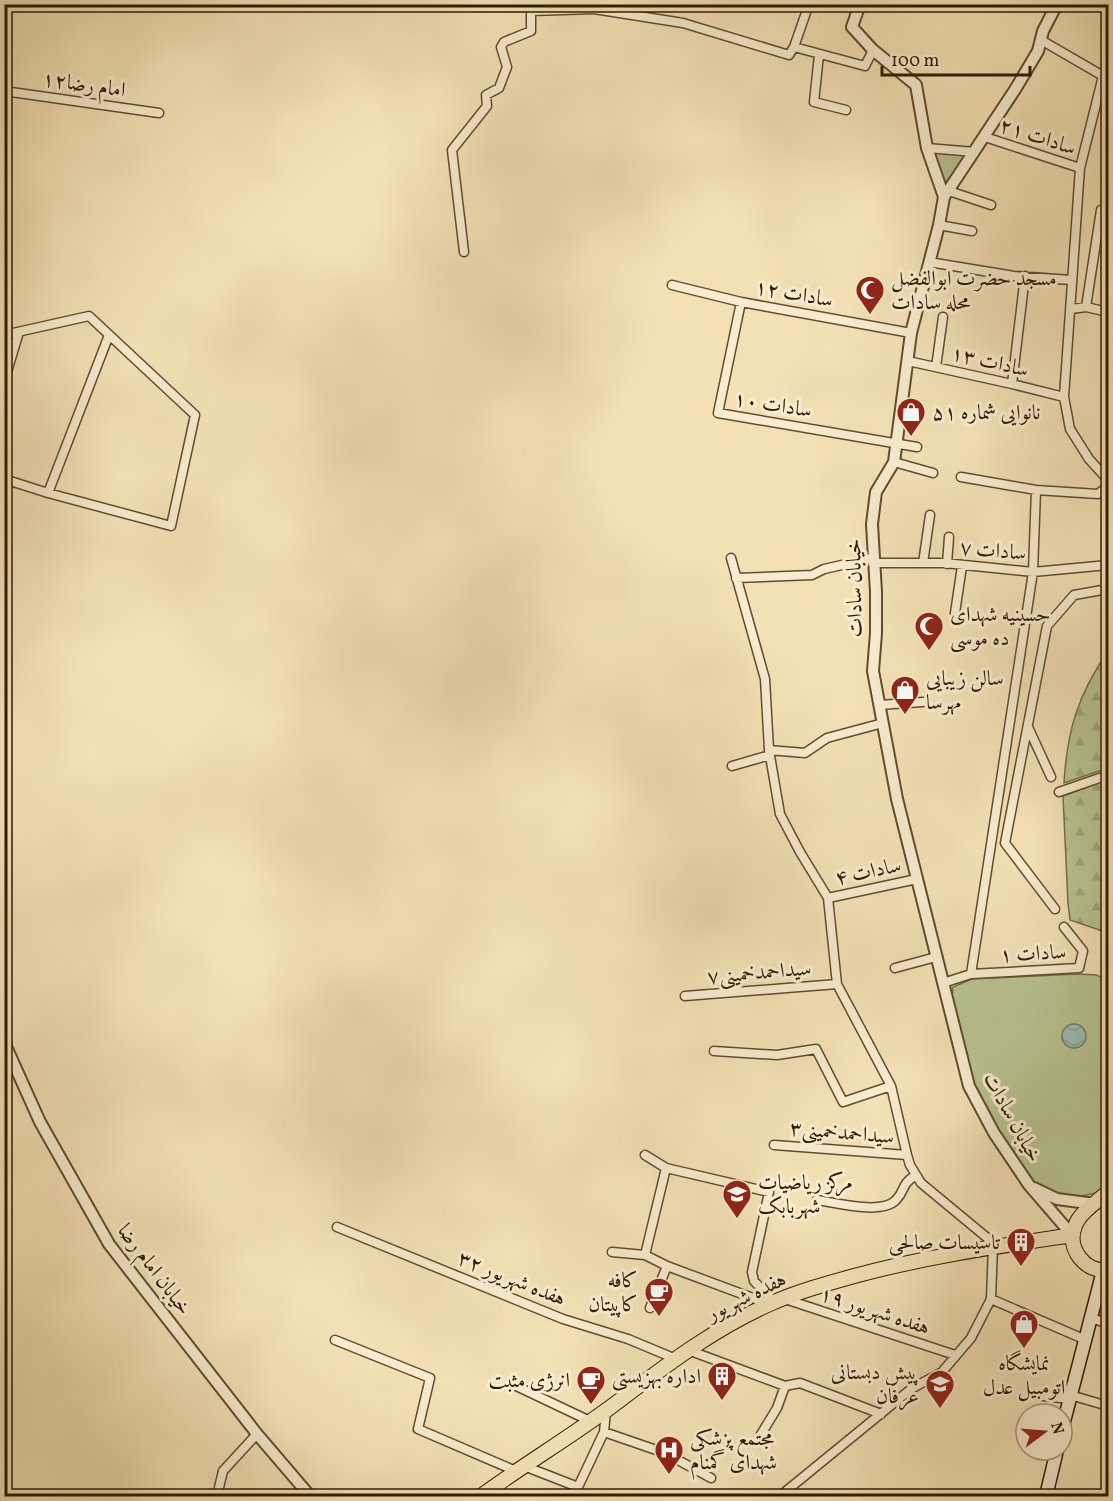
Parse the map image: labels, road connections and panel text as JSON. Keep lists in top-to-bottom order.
{
  "streets": {
    "main road": ["هفده شهریور"],
    "street": [
      "امام رضا۱۲",
      "سادات ۲۱",
      "سادات ۱۲",
      "سادات ۱۳",
      "سادات ۱۰",
      "سادات ۷",
      "خیابان سادات",
      "سادات ۴",
      "سادات ۱",
      "سیداحمدخمینی۷",
      "سیداحمدخمینی۳",
      "خیابان امام رضا",
      "هفده شهریور ۳۲",
      "هفده شهریور ۱۹"
    ]
  },
  "crossings": [
    ["سادات ۲۱", "خیابان سادات"],
    ["سادات ۱۲", "سادات ۱۰"],
    ["سادات ۱۲", "خیابان سادات"],
    ["سادات ۱۳", "خیابان سادات"],
    ["سادات ۱۰", "خیابان سادات"],
    ["سادات ۷", "خیابان سادات"],
    ["خیابان سادات", "سادات ۴"],
    ["خیابان سادات", "سادات ۱"],
    ["خیابان سادات", "هفده شهریور"],
    ["هفده شهریور ۳۲", "هفده شهریور"],
    ["هفده شهریور", "هفده شهریور ۱۹"]
  ],
  "places": {
    "mosque": ["مسجد حضرت ابوالفضل محله سادات", "حسینیه شهدای ده موسی"],
    "shop": ["نانوایی شماره ۵۱", "سالن زیبایی مهرسا", "نمایشگاه اتومبیل عدل"],
    "school or university": ["مرکز ریاضیات شهربابک", "پیش دبستانی عرفان"],
    "building": ["تاسیسات صالحی", "اداره بهزیستی"],
    "cafe": ["کافه کاپیتان", "انرژی مثبت"],
    "hospital": ["مجتمع پزشکی شهدای گمنام"]
  },
  "scale_bar": "100 m",
  "north": "right"
}
